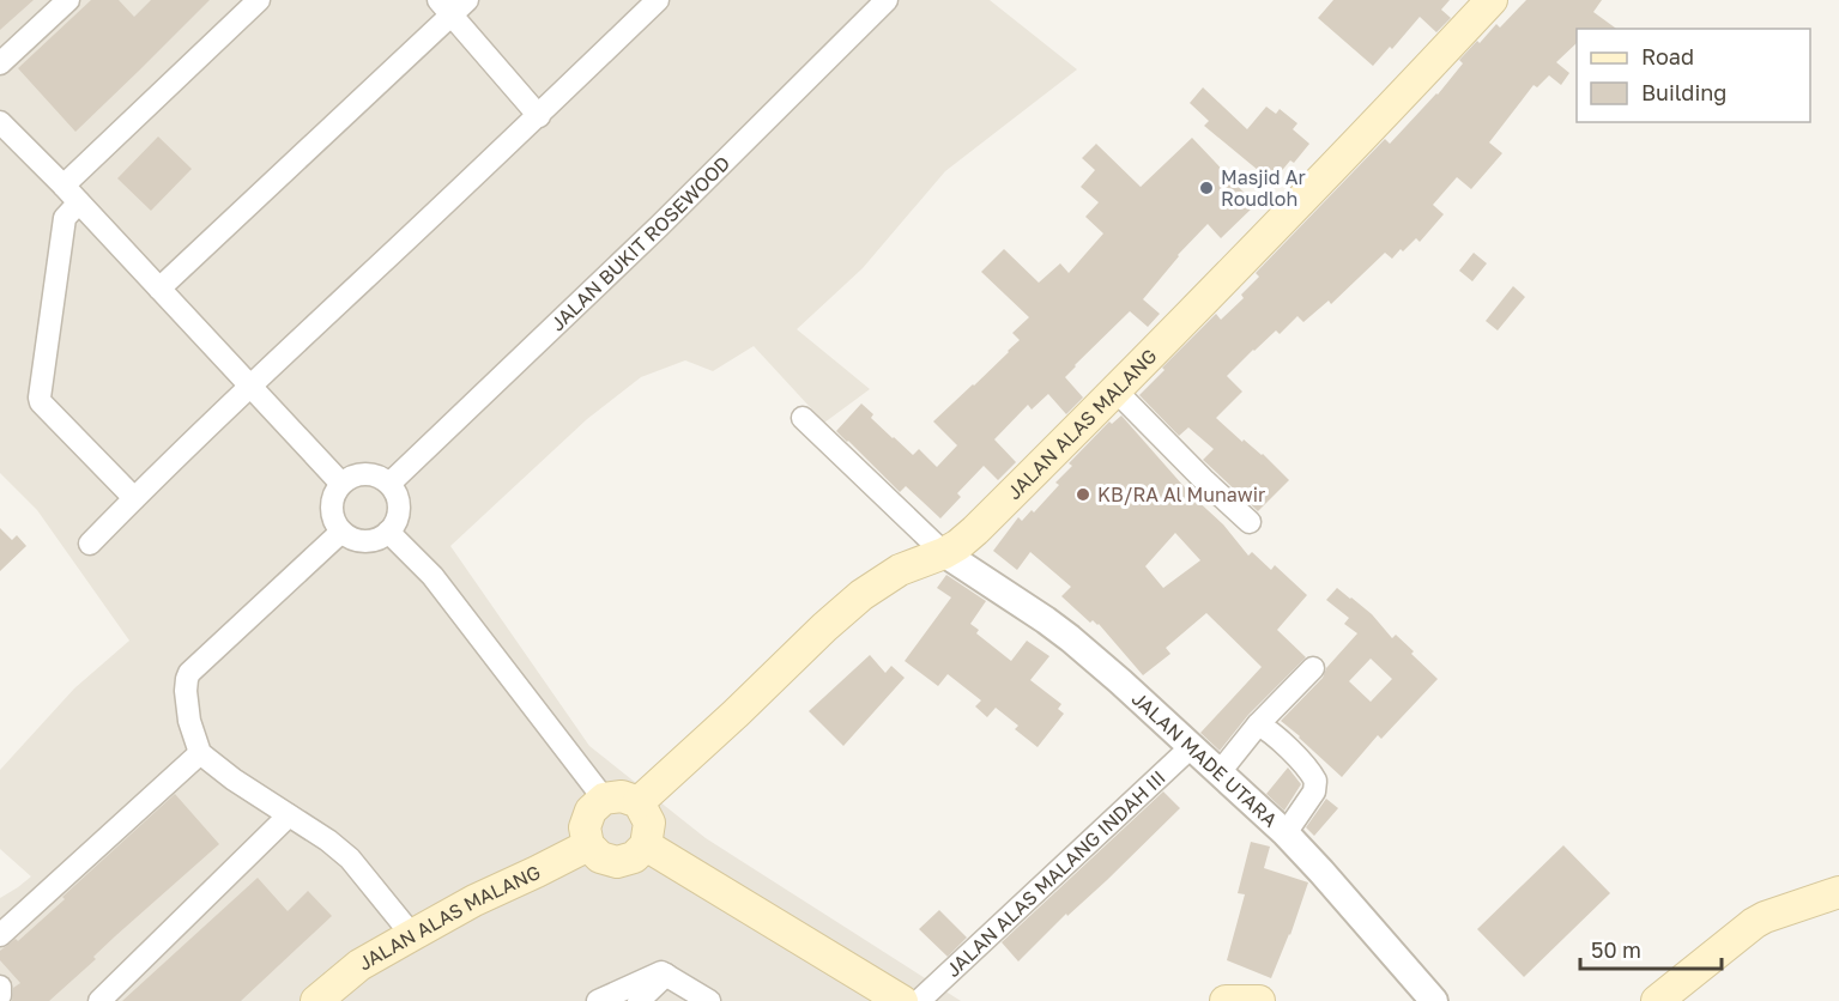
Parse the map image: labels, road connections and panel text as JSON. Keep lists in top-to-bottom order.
{
  "streets": {
    "main road": ["JALAN ALAS MALANG"],
    "street": ["JALAN BUKIT ROSEWOOD", "JALAN MADE UTARA", "JALAN ALAS MALANG INDAH III"]
  },
  "crossings": [
    ["JALAN ALAS MALANG", "JALAN MADE UTARA"],
    ["JALAN MADE UTARA", "JALAN ALAS MALANG INDAH III"]
  ],
  "places": ["Masjid Ar Roudloh", "KB/RA Al Munawir"],
  "legend": ["Road", "Building"],
  "scale_bar": "50 m"
}
